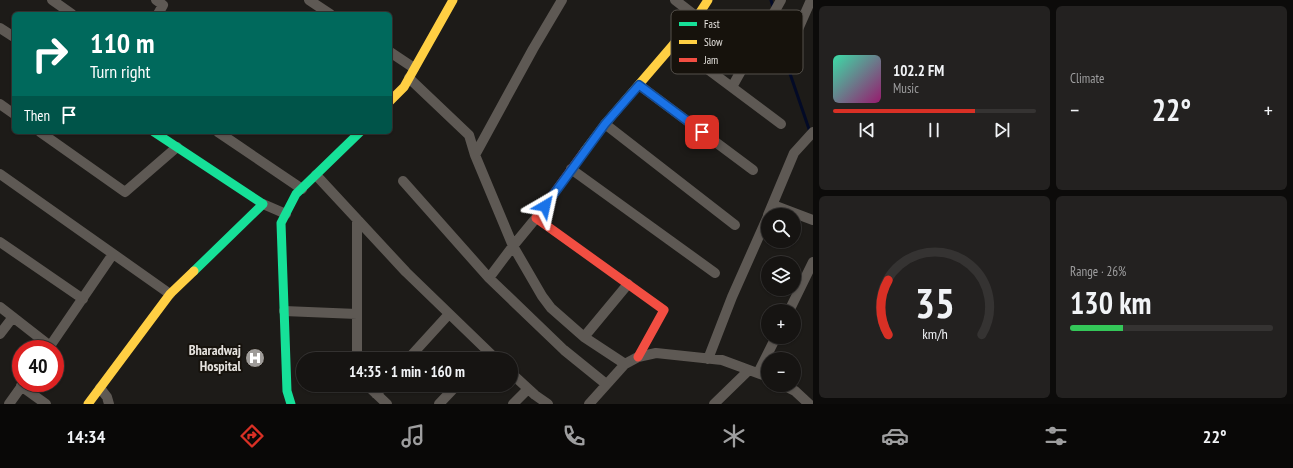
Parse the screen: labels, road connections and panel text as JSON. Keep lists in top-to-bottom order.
{
  "places": {
    "hospital": ["Bharadwaj Hospital"]
  },
  "legend": ["Fast", "Slow", "Jam"],
  "page": {
    "tile": [
      "Climate",
      ["Range · 26%", "130 km"]
    ],
    "turn": ["110 m", "Turn right"],
    "song": ["102.2 FM", "Music"],
    "heat": ["−", "22°", "+"],
    "then": "Then",
    "map_buttons": ["+", "−"],
    "limit": "40",
    "trip": "14:35 · 1 min · 160 m",
    "tabs": ["14:34", "22°"],
    "gauge": ["35", "km/h"]
  }
}
